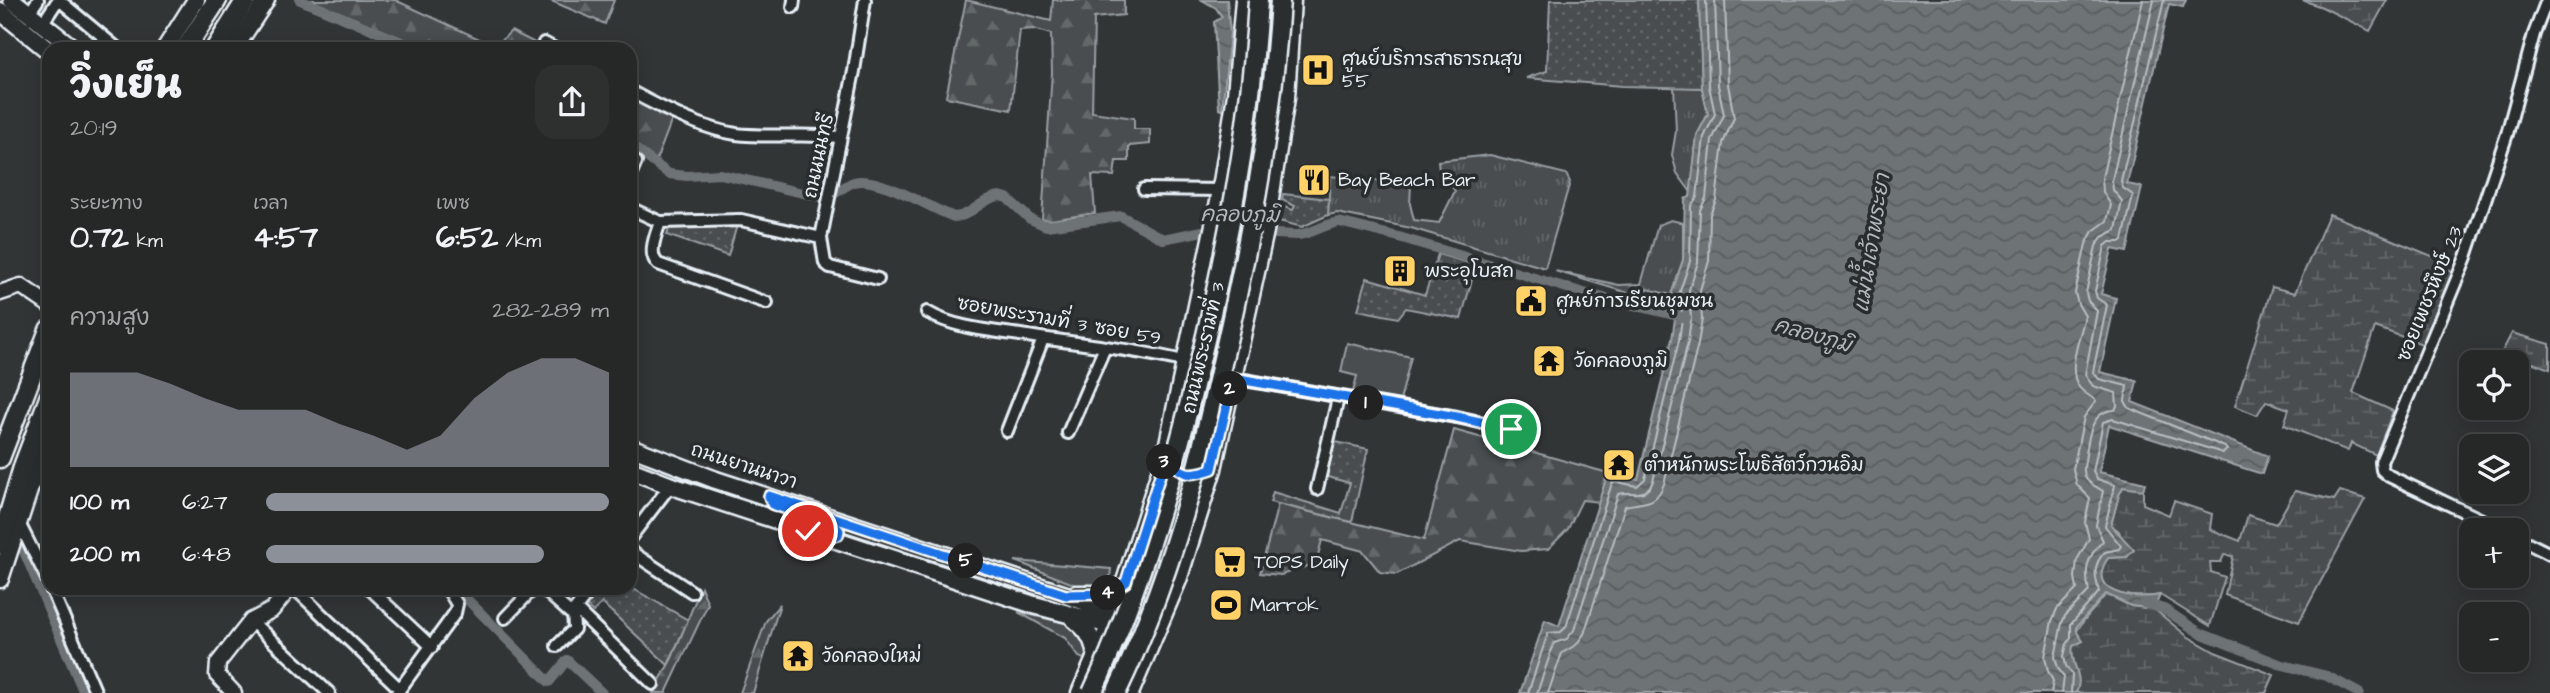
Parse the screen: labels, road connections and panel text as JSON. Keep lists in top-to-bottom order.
{
  "streets": {
    "main road": ["ถนนพระรามที่ 3", "ถนนยานนาวา"],
    "street": ["ถนนนนทรี", "ซอยเพชรหึงษ์ 23", "ซอยพระรามที่ 3 ซอย 59"]
  },
  "crossings": [
    ["ซอยพระรามที่ 3 ซอย 59", "ถนนพระรามที่ 3"],
    ["ถนนพระรามที่ 3", "ถนนยานนาวา"]
  ],
  "water": ["คลองภูมิ", "แม่น้ำเจ้าพระยา"],
  "places": {
    "hospital": ["ศูนย์บริการสาธารณสุข 55"],
    "restaurant": ["Bay Beach Bar"],
    "building": ["พระอุโบสถ"],
    "public building": ["ศูนย์การเรียนชุมชน"],
    "temple": ["วัดคลองภูมิ", "ตำหนักพระโพธิสัตว์กวนอิม", "วัดคลองใหม่"],
    "supermarket": ["TOPS Daily"],
    "sports": ["Marrok"]
  },
  "page": {
    "heading": ["วิ่งเย็น", "20:19"],
    "stats": [
      ["ระยะทาง", "0.72 km"],
      ["เวลา", "4:57"],
      ["เพซ", "6:52 /km"]
    ],
    "chart": ["ความสูง", "282–289 m"],
    "map_buttons": ["+", "−"],
    "pins": [
      "2",
      "1",
      "3",
      "5",
      "4"
    ],
    "list": [
      {
        "name": "100 m",
        "note": "6:27"
      },
      {
        "name": "200 m",
        "note": "6:48"
      }
    ]
  }
}
